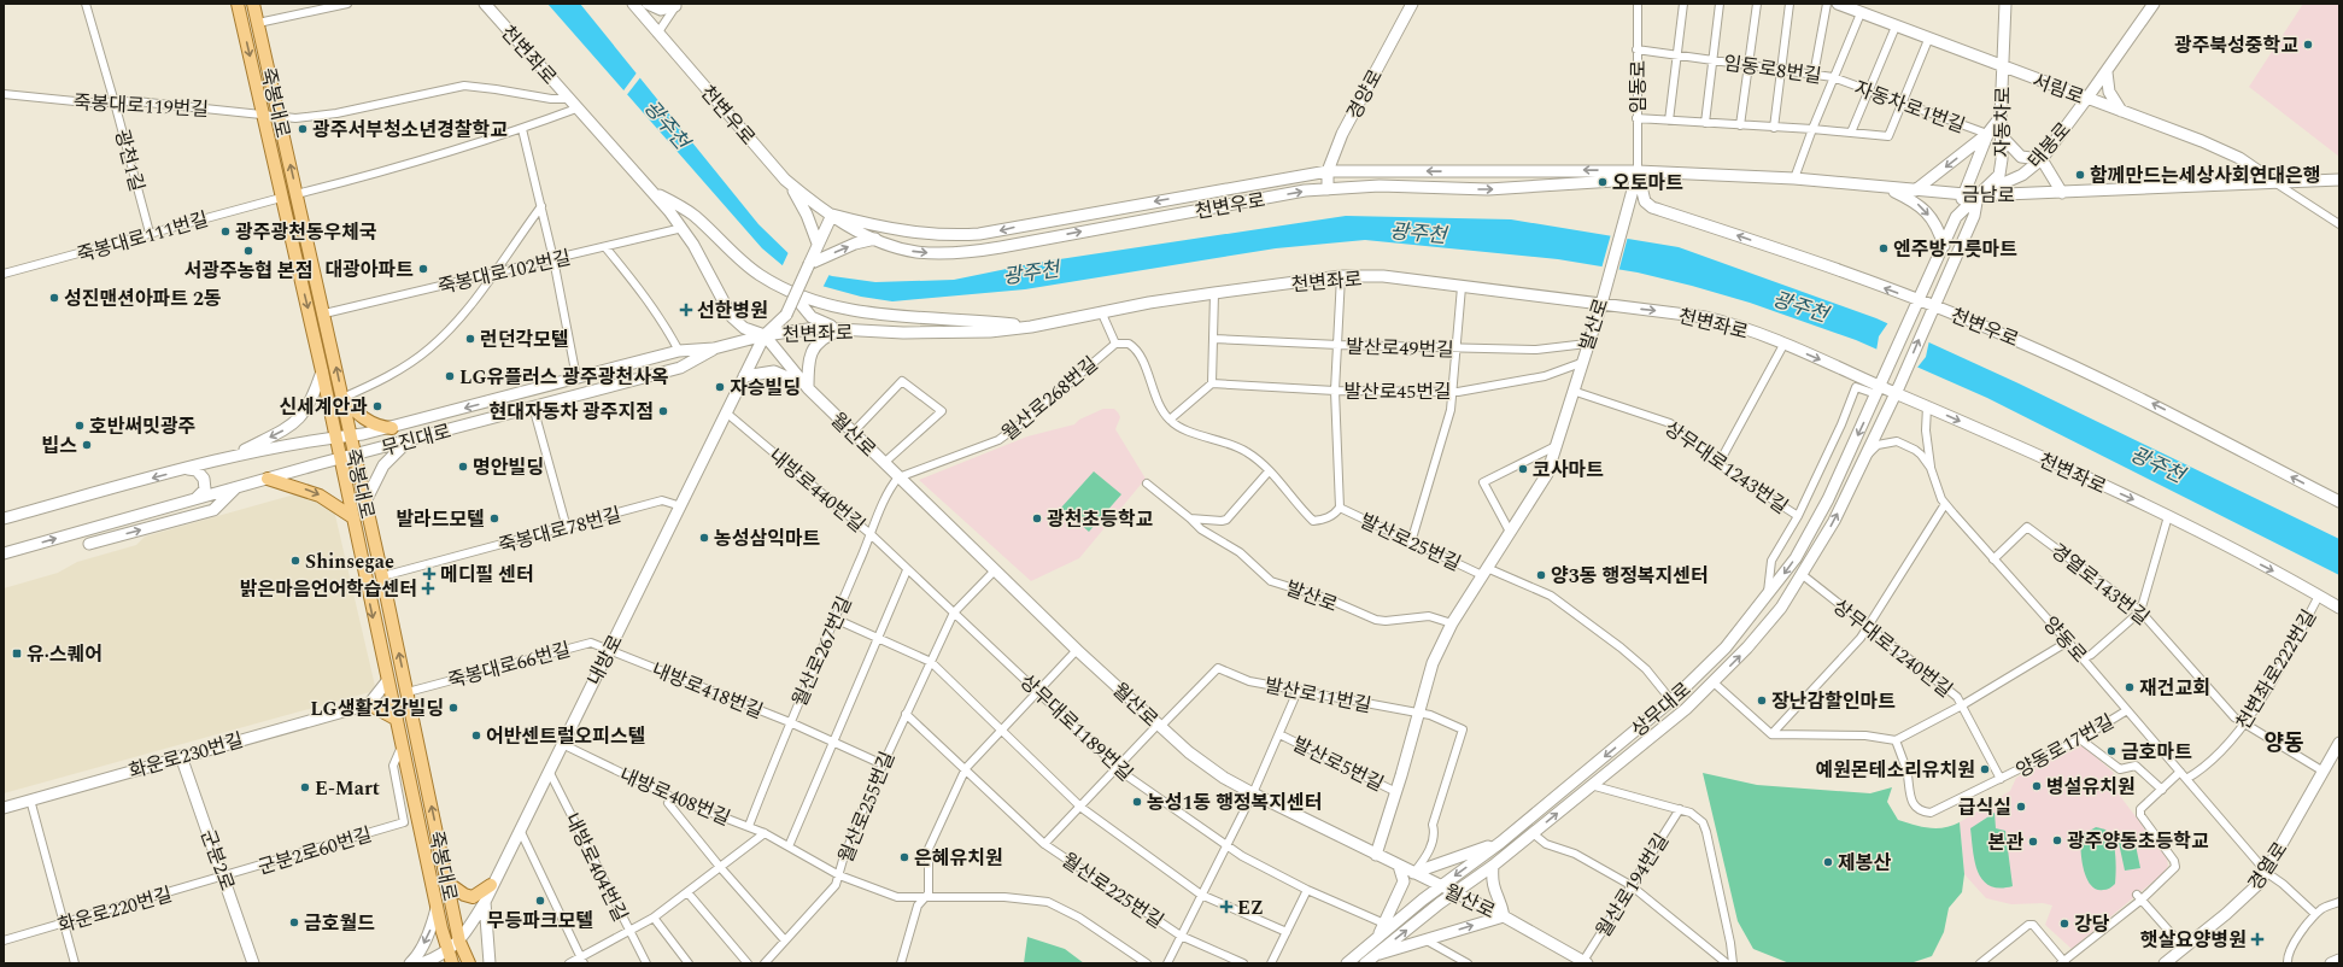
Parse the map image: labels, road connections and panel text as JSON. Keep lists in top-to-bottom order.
{
  "streets": {
    "main road": ["죽봉대로"],
    "street": [
      "천변좌로",
      "임동로8번길",
      "임동로",
      "서림로",
      "경양로",
      "죽봉대로119번길",
      "자동차로1번길",
      "천변우로",
      "자동차로",
      "태봉로",
      "광천1길",
      "금남로",
      "죽봉대로111번길",
      "죽봉대로102번길",
      "발산로",
      "발산로49번길",
      "발산로45번길",
      "월산로268번길",
      "월산로",
      "무진대로",
      "상무대로1243번길",
      "내방로440번길",
      "죽봉대로78번길",
      "발산로25번길",
      "경열로143번길",
      "양동로",
      "상무대로1240번길",
      "월산로267번길",
      "내방로",
      "죽봉대로66번길",
      "천변좌로222번길",
      "내방로418번길",
      "발산로11번길",
      "상무대로",
      "상무대로1189번길",
      "양동로17번길",
      "화운로230번길",
      "발산로5번길",
      "내방로408번길",
      "월산로255번길",
      "군분2로60번길",
      "군분2로",
      "경열로",
      "내방로404번길",
      "월산로194번길",
      "월산로225번길",
      "화운로220번길"
    ]
  },
  "crossings": [
    ["천변좌로", "죽봉대로119번길"],
    ["천변좌로", "죽봉대로102번길"],
    ["천변좌로", "발산로"],
    ["천변좌로", "월산로"],
    ["천변좌로", "무진대로"],
    ["천변좌로", "내방로"],
    ["천변좌로", "천변좌로222번길"],
    ["천변좌로", "상무대로"],
    ["임동로8번길", "임동로"],
    ["임동로8번길", "자동차로1번길"],
    ["임동로", "천변우로"],
    ["임동로", "금남로"],
    ["임동로", "발산로"],
    ["서림로", "자동차로"],
    ["서림로", "태봉로"],
    ["서림로", "금남로"],
    ["경양로", "천변우로"],
    ["죽봉대로", "죽봉대로119번길"],
    ["죽봉대로", "죽봉대로111번길"],
    ["죽봉대로", "죽봉대로102번길"],
    ["죽봉대로", "무진대로"],
    ["죽봉대로", "죽봉대로78번길"],
    ["죽봉대로", "내방로"],
    ["죽봉대로", "죽봉대로66번길"],
    ["죽봉대로119번길", "광천1길"],
    ["천변우로", "금남로"],
    ["천변우로", "발산로"],
    ["천변우로", "상무대로"],
    ["자동차로", "태봉로"],
    ["자동차로", "금남로"],
    ["태봉로", "금남로"],
    ["광천1길", "죽봉대로111번길"],
    ["금남로", "발산로"],
    ["발산로", "발산로49번길"],
    ["발산로", "발산로45번길"],
    ["발산로", "월산로"],
    ["발산로", "상무대로1243번길"],
    ["발산로", "발산로25번길"],
    ["발산로", "발산로11번길"],
    ["발산로", "발산로5번길"],
    ["월산로268번길", "월산로"],
    ["월산로268번길", "월산로267번길"],
    ["월산로", "무진대로"],
    ["월산로", "월산로267번길"],
    ["월산로", "내방로"],
    ["월산로", "발산로11번길"],
    ["월산로", "상무대로"],
    ["월산로", "월산로255번길"],
    ["월산로", "월산로194번길"],
    ["월산로", "월산로225번길"],
    ["무진대로", "내방로"],
    ["내방로440번길", "월산로267번길"],
    ["내방로440번길", "내방로"],
    ["내방로440번길", "상무대로1189번길"],
    ["내방로440번길", "월산로255번길"],
    ["죽봉대로78번길", "내방로"],
    ["발산로25번길", "상무대로"],
    ["경열로143번길", "양동로"],
    ["경열로143번길", "천변좌로222번길"],
    ["경열로143번길", "경열로"],
    ["양동로", "천변좌로222번길"],
    ["양동로", "상무대로"],
    ["양동로", "양동로17번길"],
    ["양동로", "경열로"],
    ["상무대로1240번길", "상무대로"],
    ["상무대로1240번길", "양동로17번길"],
    ["월산로267번길", "내방로418번길"],
    ["월산로267번길", "내방로408번길"],
    ["내방로", "죽봉대로66번길"],
    ["내방로", "내방로418번길"],
    ["내방로", "내방로408번길"],
    ["내방로", "내방로404번길"],
    ["죽봉대로66번길", "내방로418번길"],
    ["내방로418번길", "월산로255번길"],
    ["발산로11번길", "월산로225번길"],
    ["상무대로1189번길", "월산로255번길"],
    ["상무대로1189번길", "월산로225번길"],
    ["화운로230번길", "군분2로"],
    ["발산로5번길", "월산로225번길"],
    ["내방로408번길", "월산로255번길"],
    ["월산로255번길", "월산로225번길"],
    ["군분2로60번길", "군분2로"],
    ["군분2로60번길", "화운로220번길"],
    ["군분2로", "화운로220번길"]
  ],
  "districts": ["양동"],
  "water": ["광주천"],
  "places": {
    "other": [
      "광주북성중학교",
      "광주서부청소년경찰학교",
      "함께만드는세상사회연대은행",
      "오토마트",
      "광주광천동우체국",
      "엔주방그릇마트",
      "서광주농협 본점",
      "대광아파트",
      "성진맨션아파트 2동",
      "런던각모텔",
      "LG유플러스 광주광천사옥",
      "자승빌딩",
      "신세계안과",
      "현대자동차 광주지점",
      "호반써밋광주",
      "빕스",
      "명안빌딩",
      "코사마트",
      "발라드모텔",
      "광천초등학교",
      "농성삼익마트",
      "Shinsegae",
      "양3동 행정복지센터",
      "재건교회",
      "장난감할인마트",
      "LG생활건강빌딩",
      "어반센트럴오피스텔",
      "금호마트",
      "예원몬테소리유치원",
      "병설유치원",
      "E-Mart",
      "농성1동 행정복지센터",
      "급식실",
      "광주양동초등학교",
      "본관",
      "은혜유치원",
      "제봉산",
      "무등파크모텔",
      "금호월드",
      "강당"
    ],
    "health": [
      "선한병원",
      "메디필 센터",
      "밝은마음언어학습센터",
      "EZ",
      "햇살요양병원"
    ],
    "transit": ["유·스퀘어"]
  }
}
